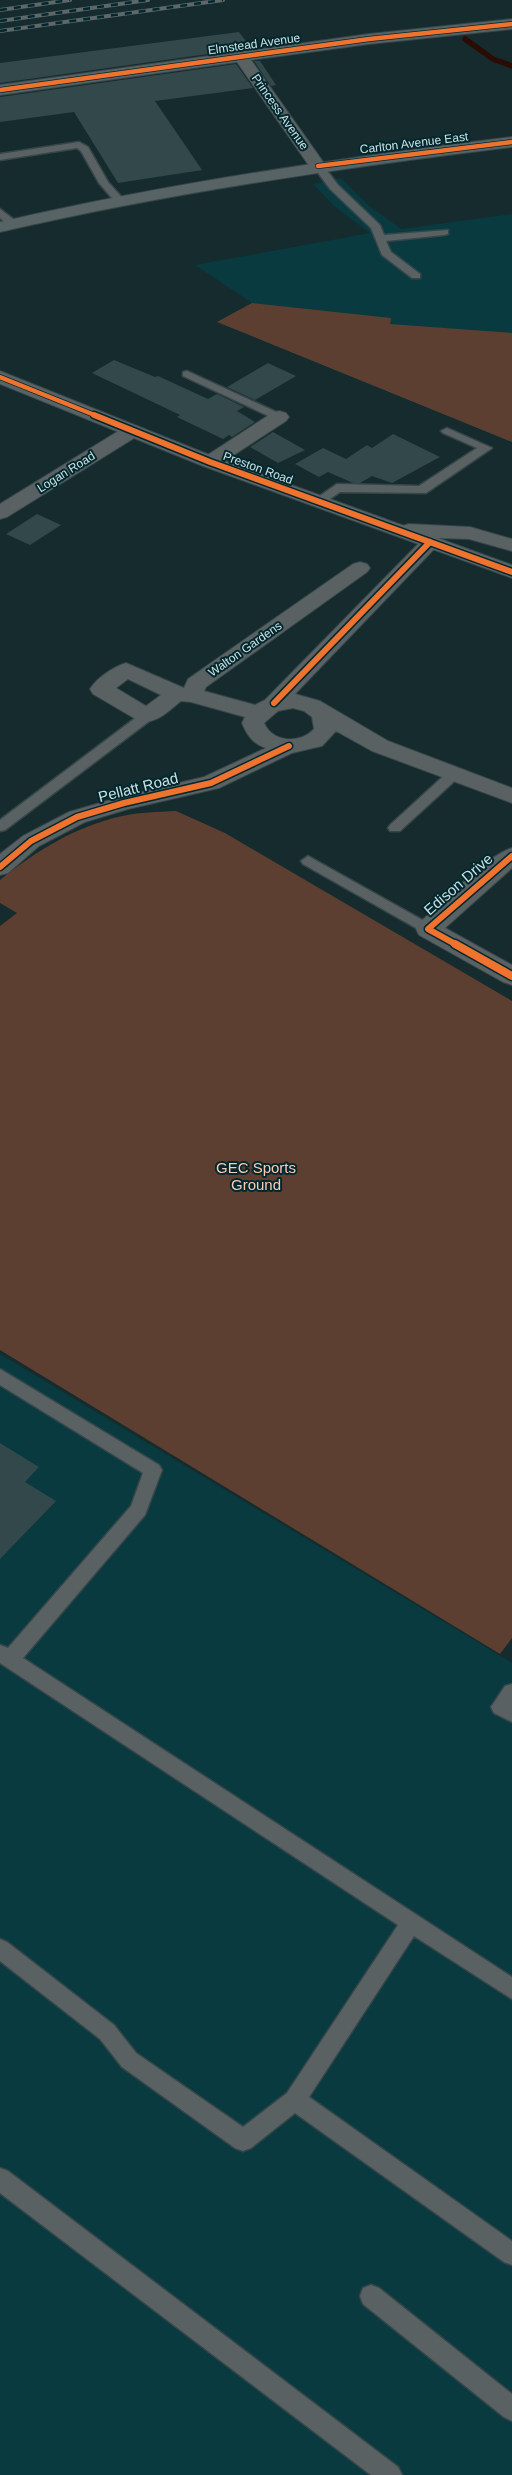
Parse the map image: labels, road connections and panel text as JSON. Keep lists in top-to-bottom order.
{
  "streets": {
    "street": [
      "Elmstead Avenue",
      "Princess Avenue",
      "Carlton Avenue East",
      "Preston Road",
      "Logan Road",
      "Walton Gardens",
      "Pellatt Road",
      "Edison Drive"
    ]
  },
  "crossings": [
    ["Elmstead Avenue", "Princess Avenue"],
    ["Princess Avenue", "Carlton Avenue East"],
    ["Preston Road", "Logan Road"],
    ["Walton Gardens", "Pellatt Road"]
  ],
  "parks": ["GEC Sports Ground"]
}
